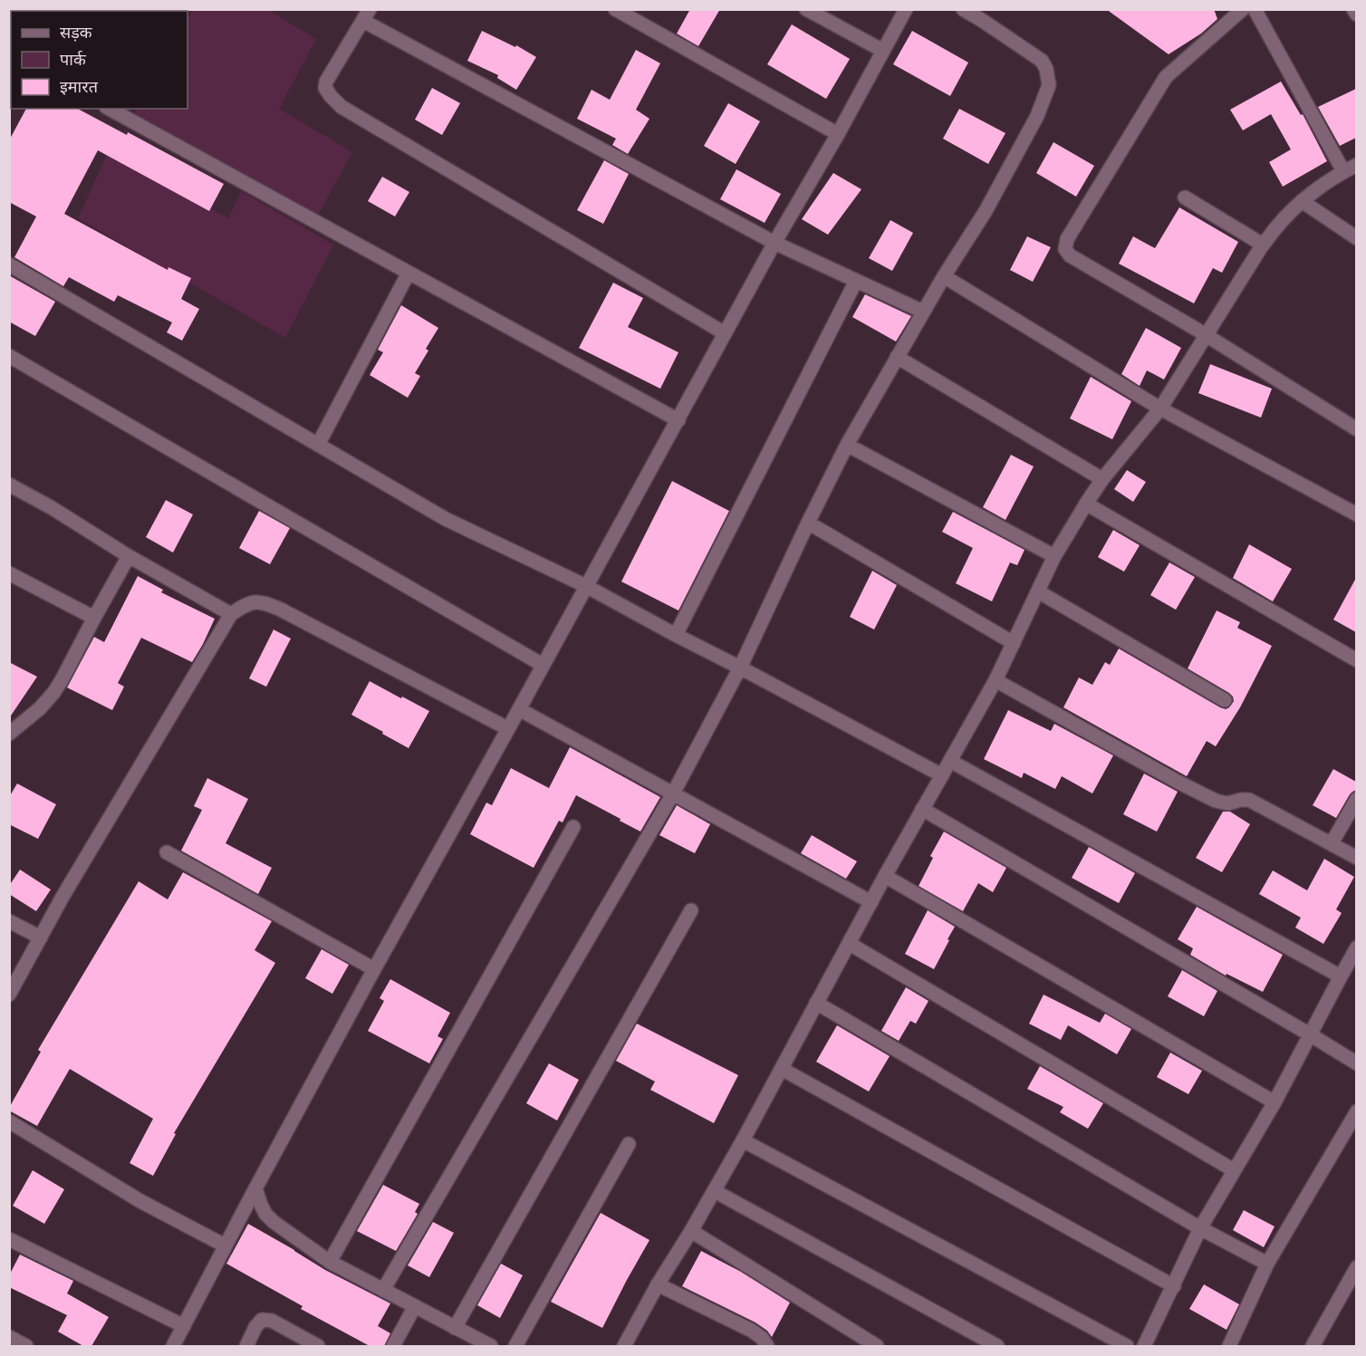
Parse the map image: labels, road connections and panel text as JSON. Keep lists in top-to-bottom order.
{
  "legend": ["सड़क", "पार्क", "इमारत"]
}
